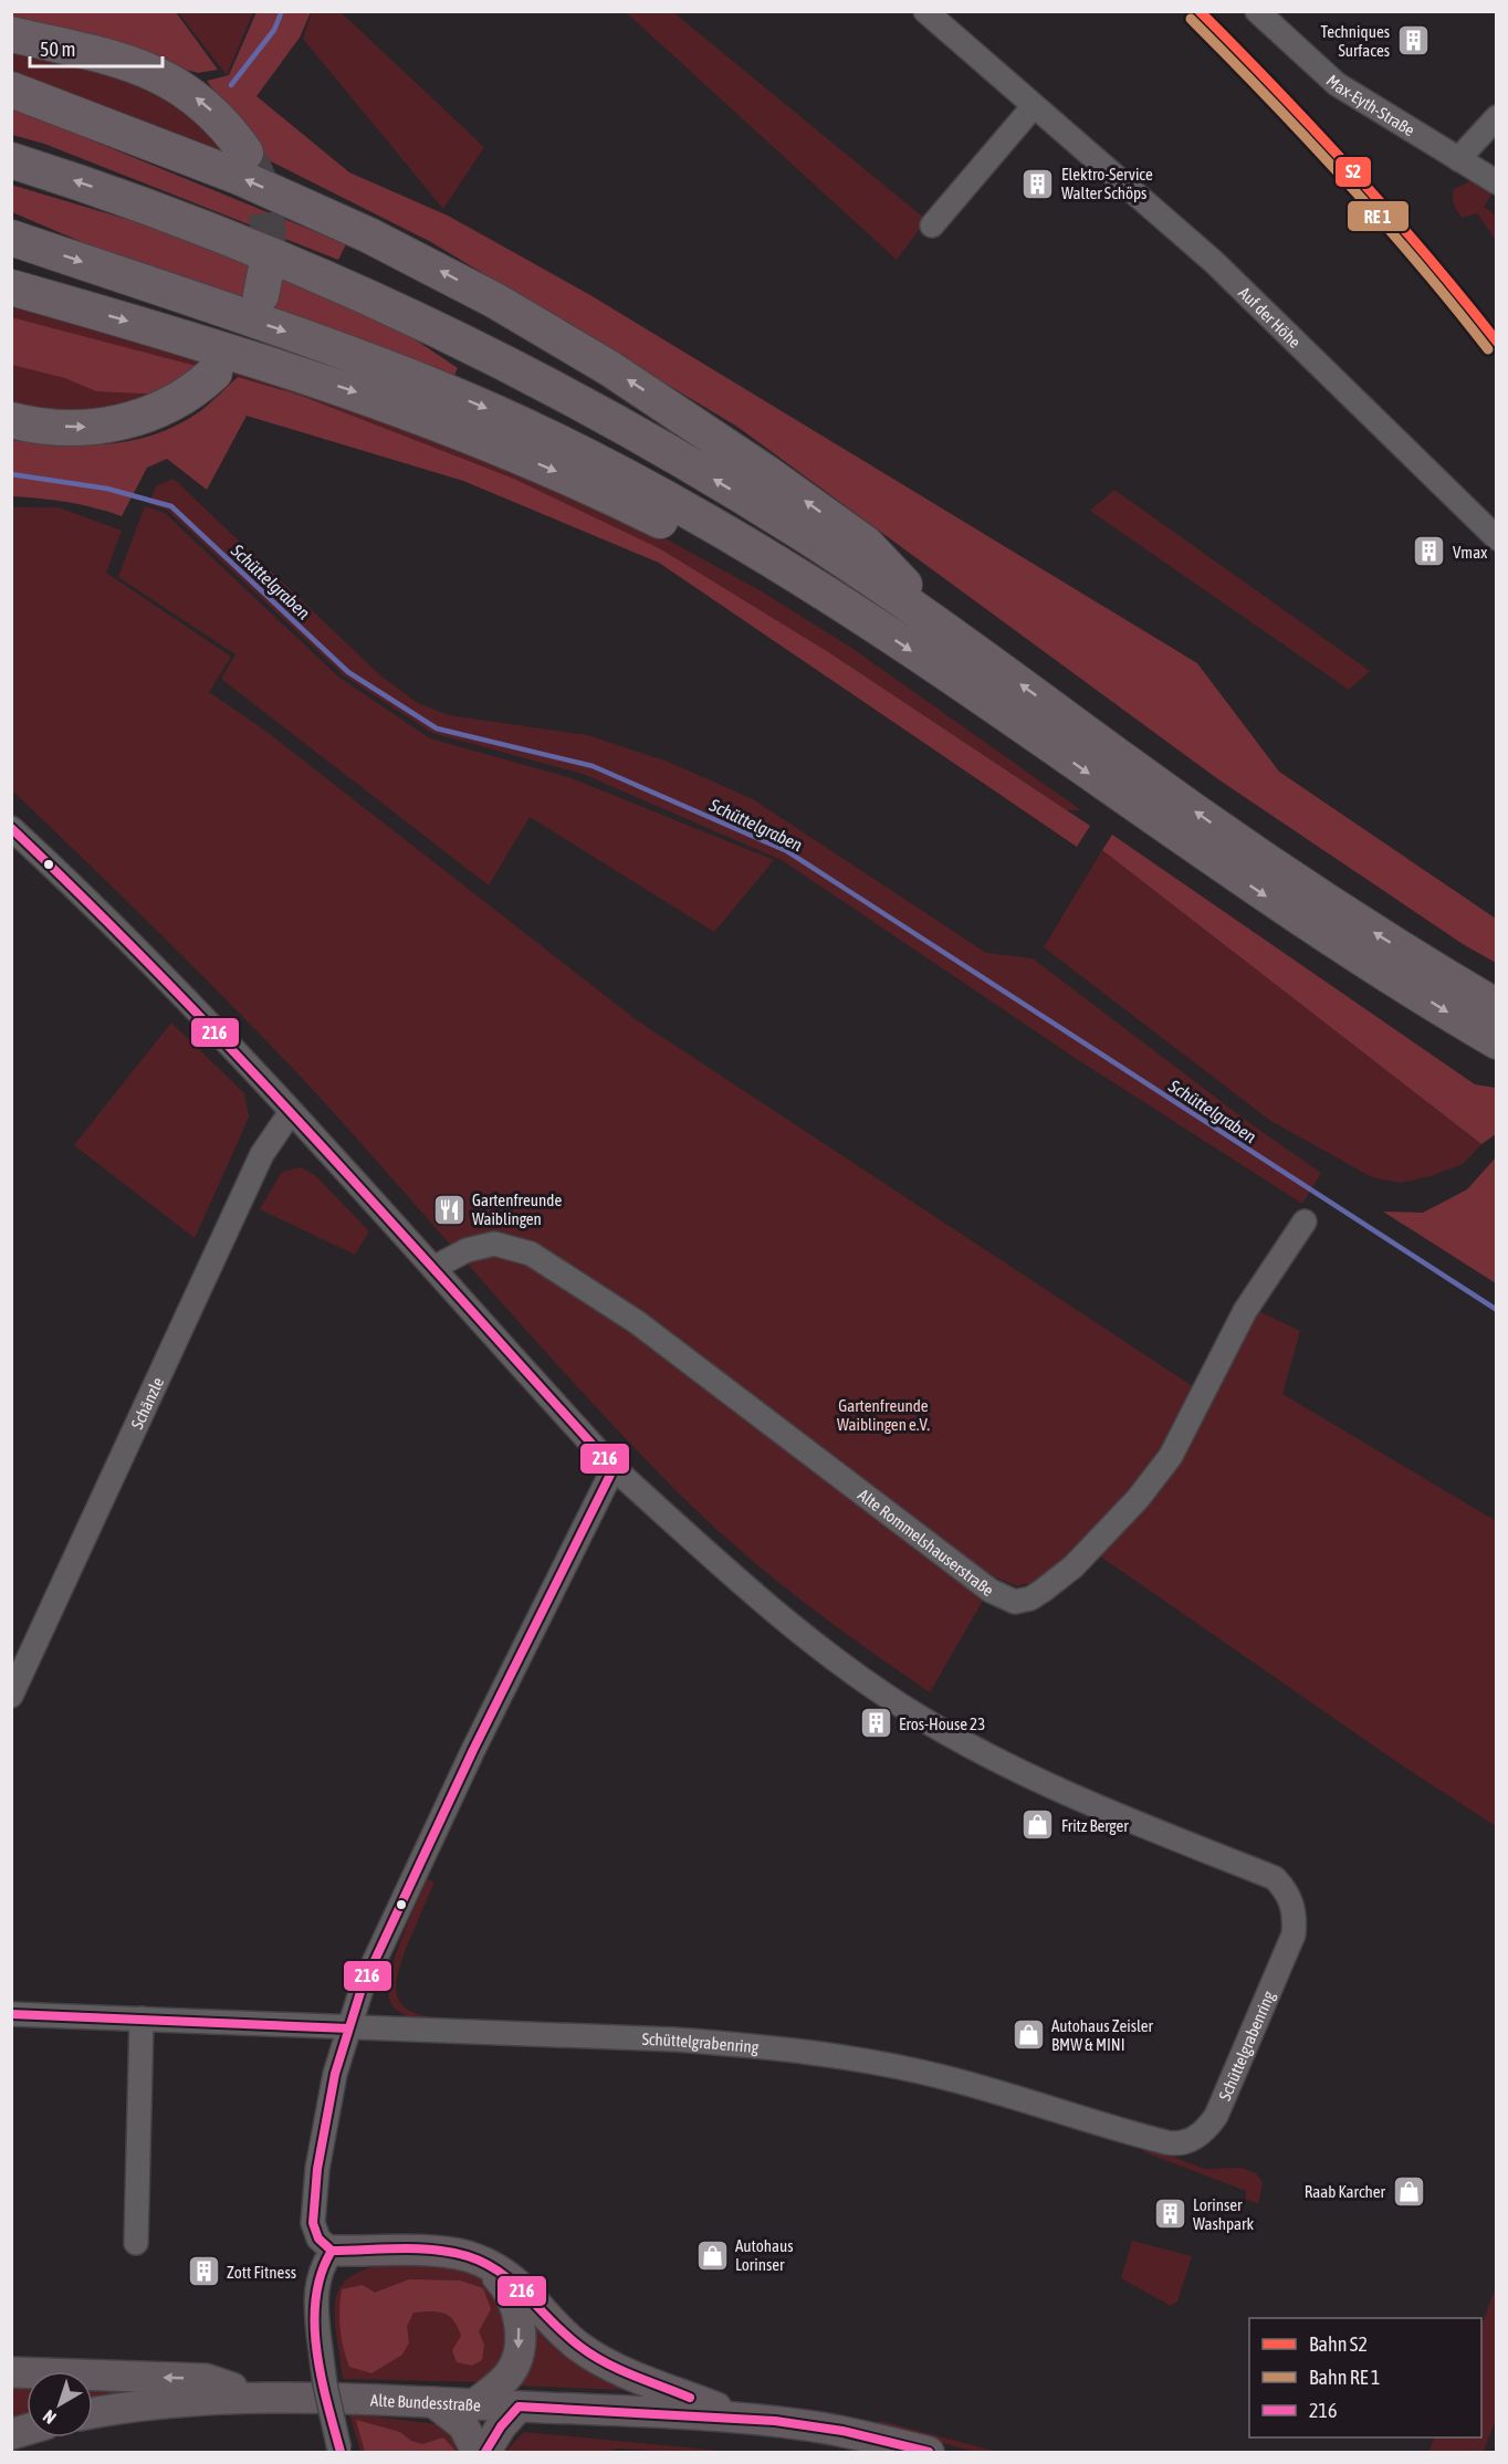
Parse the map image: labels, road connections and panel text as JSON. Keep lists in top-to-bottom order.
{
  "streets": {
    "main road": ["Alte Bundesstraße"],
    "street": [
      "Max-Eyth-Straße",
      "Auf der Höhe",
      "Schänzle",
      "Alte Rommelshauserstraße",
      "Schüttelgrabenring"
    ]
  },
  "crossings": [
    ["Schänzle", "Schüttelgrabenring"],
    ["Alte Rommelshauserstraße", "Schüttelgrabenring"]
  ],
  "water": ["Schüttelgraben"],
  "parks": ["Gartenfreunde Waiblingen e.V."],
  "places": {
    "building": [
      "Techniques Surfaces",
      "Elektro-Service Walter Schöps",
      "Vmax",
      "Eros-House 23",
      "Lorinser Washpark",
      "Zott Fitness"
    ],
    "restaurant": ["Gartenfreunde Waiblingen"],
    "shop": [
      "Fritz Berger",
      "Autohaus Zeisler BMW & MINI",
      "Raab Karcher",
      "Autohaus Lorinser"
    ]
  },
  "lines": ["rail line S2", "transit line 216"],
  "legend": ["Bahn S2", "Bahn RE 1", "216"],
  "scale_bar": "50 m",
  "north": "bottom left"
}
